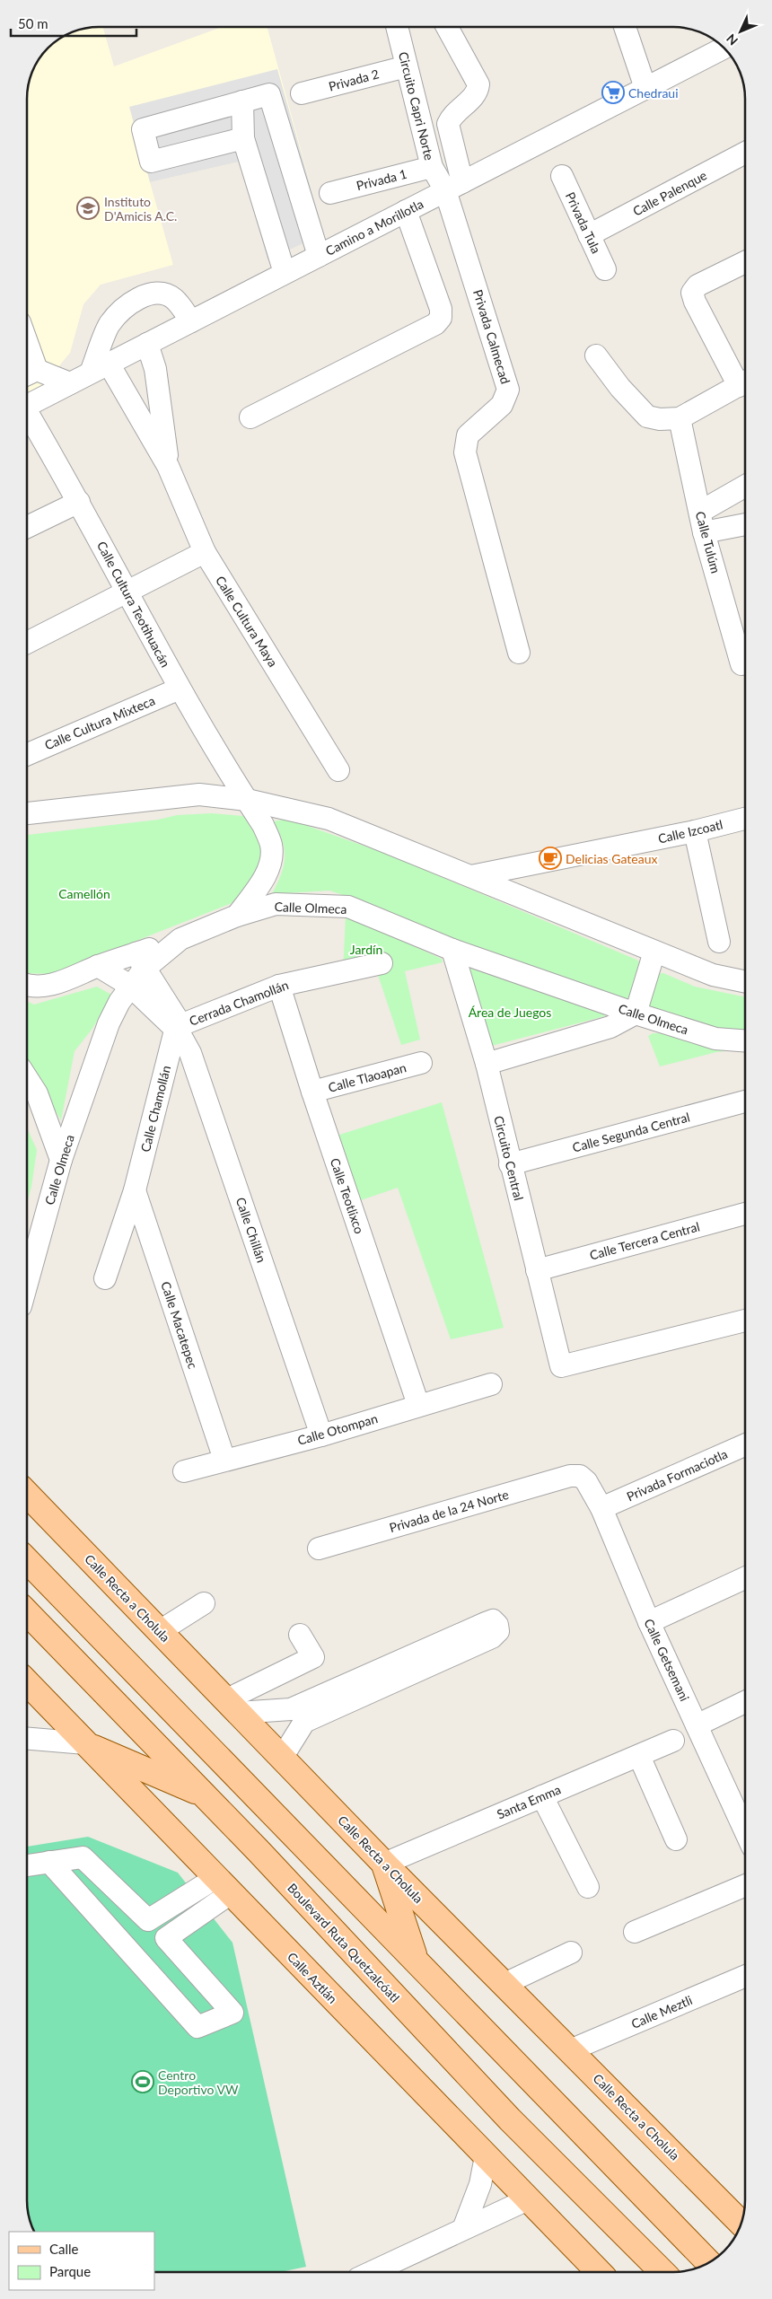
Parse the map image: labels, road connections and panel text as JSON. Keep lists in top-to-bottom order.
{
  "streets": {
    "main road": ["Calle Recta a Cholula", "Boulevard Ruta Quetzalcóatl", "Calle Aztlán"],
    "street": [
      "Privada 2",
      "Circuito Capri Norte",
      "Privada 1",
      "Calle Palenque",
      "Privada Tula",
      "Camino a Morillotla",
      "Privada Calmecad",
      "Calle Tulúm",
      "Calle Cultura Teotihuacán",
      "Calle Cultura Maya",
      "Calle Cultura Mixteca",
      "Calle Izcoatl",
      "Calle Olmeca",
      "Cerrada Chamollán",
      "Calle Tlaoapan",
      "Calle Chamollán",
      "Calle Segunda Central",
      "Circuito Central",
      "Calle Teotlixco",
      "Calle Chillán",
      "Calle Tercera Central",
      "Calle Macatepec",
      "Calle Otompan",
      "Privada Formaciotla",
      "Privada de la 24 Norte",
      "Calle Getsemani",
      "Santa Emma",
      "Calle Meztli"
    ]
  },
  "crossings": [
    ["Privada 2", "Circuito Capri Norte"],
    ["Circuito Capri Norte", "Privada 1"],
    ["Circuito Capri Norte", "Camino a Morillotla"],
    ["Circuito Capri Norte", "Privada Calmecad"],
    ["Calle Palenque", "Privada Tula"],
    ["Camino a Morillotla", "Privada Calmecad"],
    ["Camino a Morillotla", "Calle Cultura Maya"],
    ["Calle Cultura Teotihuacán", "Calle Cultura Mixteca"],
    ["Calle Cultura Teotihuacán", "Calle Olmeca"],
    ["Calle Olmeca", "Circuito Central"],
    ["Calle Olmeca", "Calle Chillán"],
    ["Cerrada Chamollán", "Calle Chamollán"],
    ["Cerrada Chamollán", "Calle Teotlixco"],
    ["Cerrada Chamollán", "Calle Chillán"],
    ["Calle Tlaoapan", "Calle Teotlixco"],
    ["Calle Chamollán", "Calle Chillán"],
    ["Calle Chamollán", "Calle Macatepec"],
    ["Calle Segunda Central", "Circuito Central"],
    ["Circuito Central", "Calle Tercera Central"],
    ["Calle Teotlixco", "Calle Otompan"],
    ["Calle Chillán", "Calle Otompan"],
    ["Calle Macatepec", "Calle Otompan"],
    ["Privada Formaciotla", "Calle Getsemani"],
    ["Privada de la 24 Norte", "Calle Getsemani"],
    ["Calle Recta a Cholula", "Santa Emma"],
    ["Calle Recta a Cholula", "Calle Meztli"]
  ],
  "parks": ["Camellón", "Jardín", "Área de Juegos"],
  "places": {
    "supermarket": ["Chedraui"],
    "school or university": ["Instituto D'Amicis A.C."],
    "cafe": ["Delicias Gateaux"],
    "sports": ["Centro Deportivo VW"]
  },
  "legend": ["Calle", "Parque"],
  "scale_bar": "50 m",
  "north": "bottom left"
}
